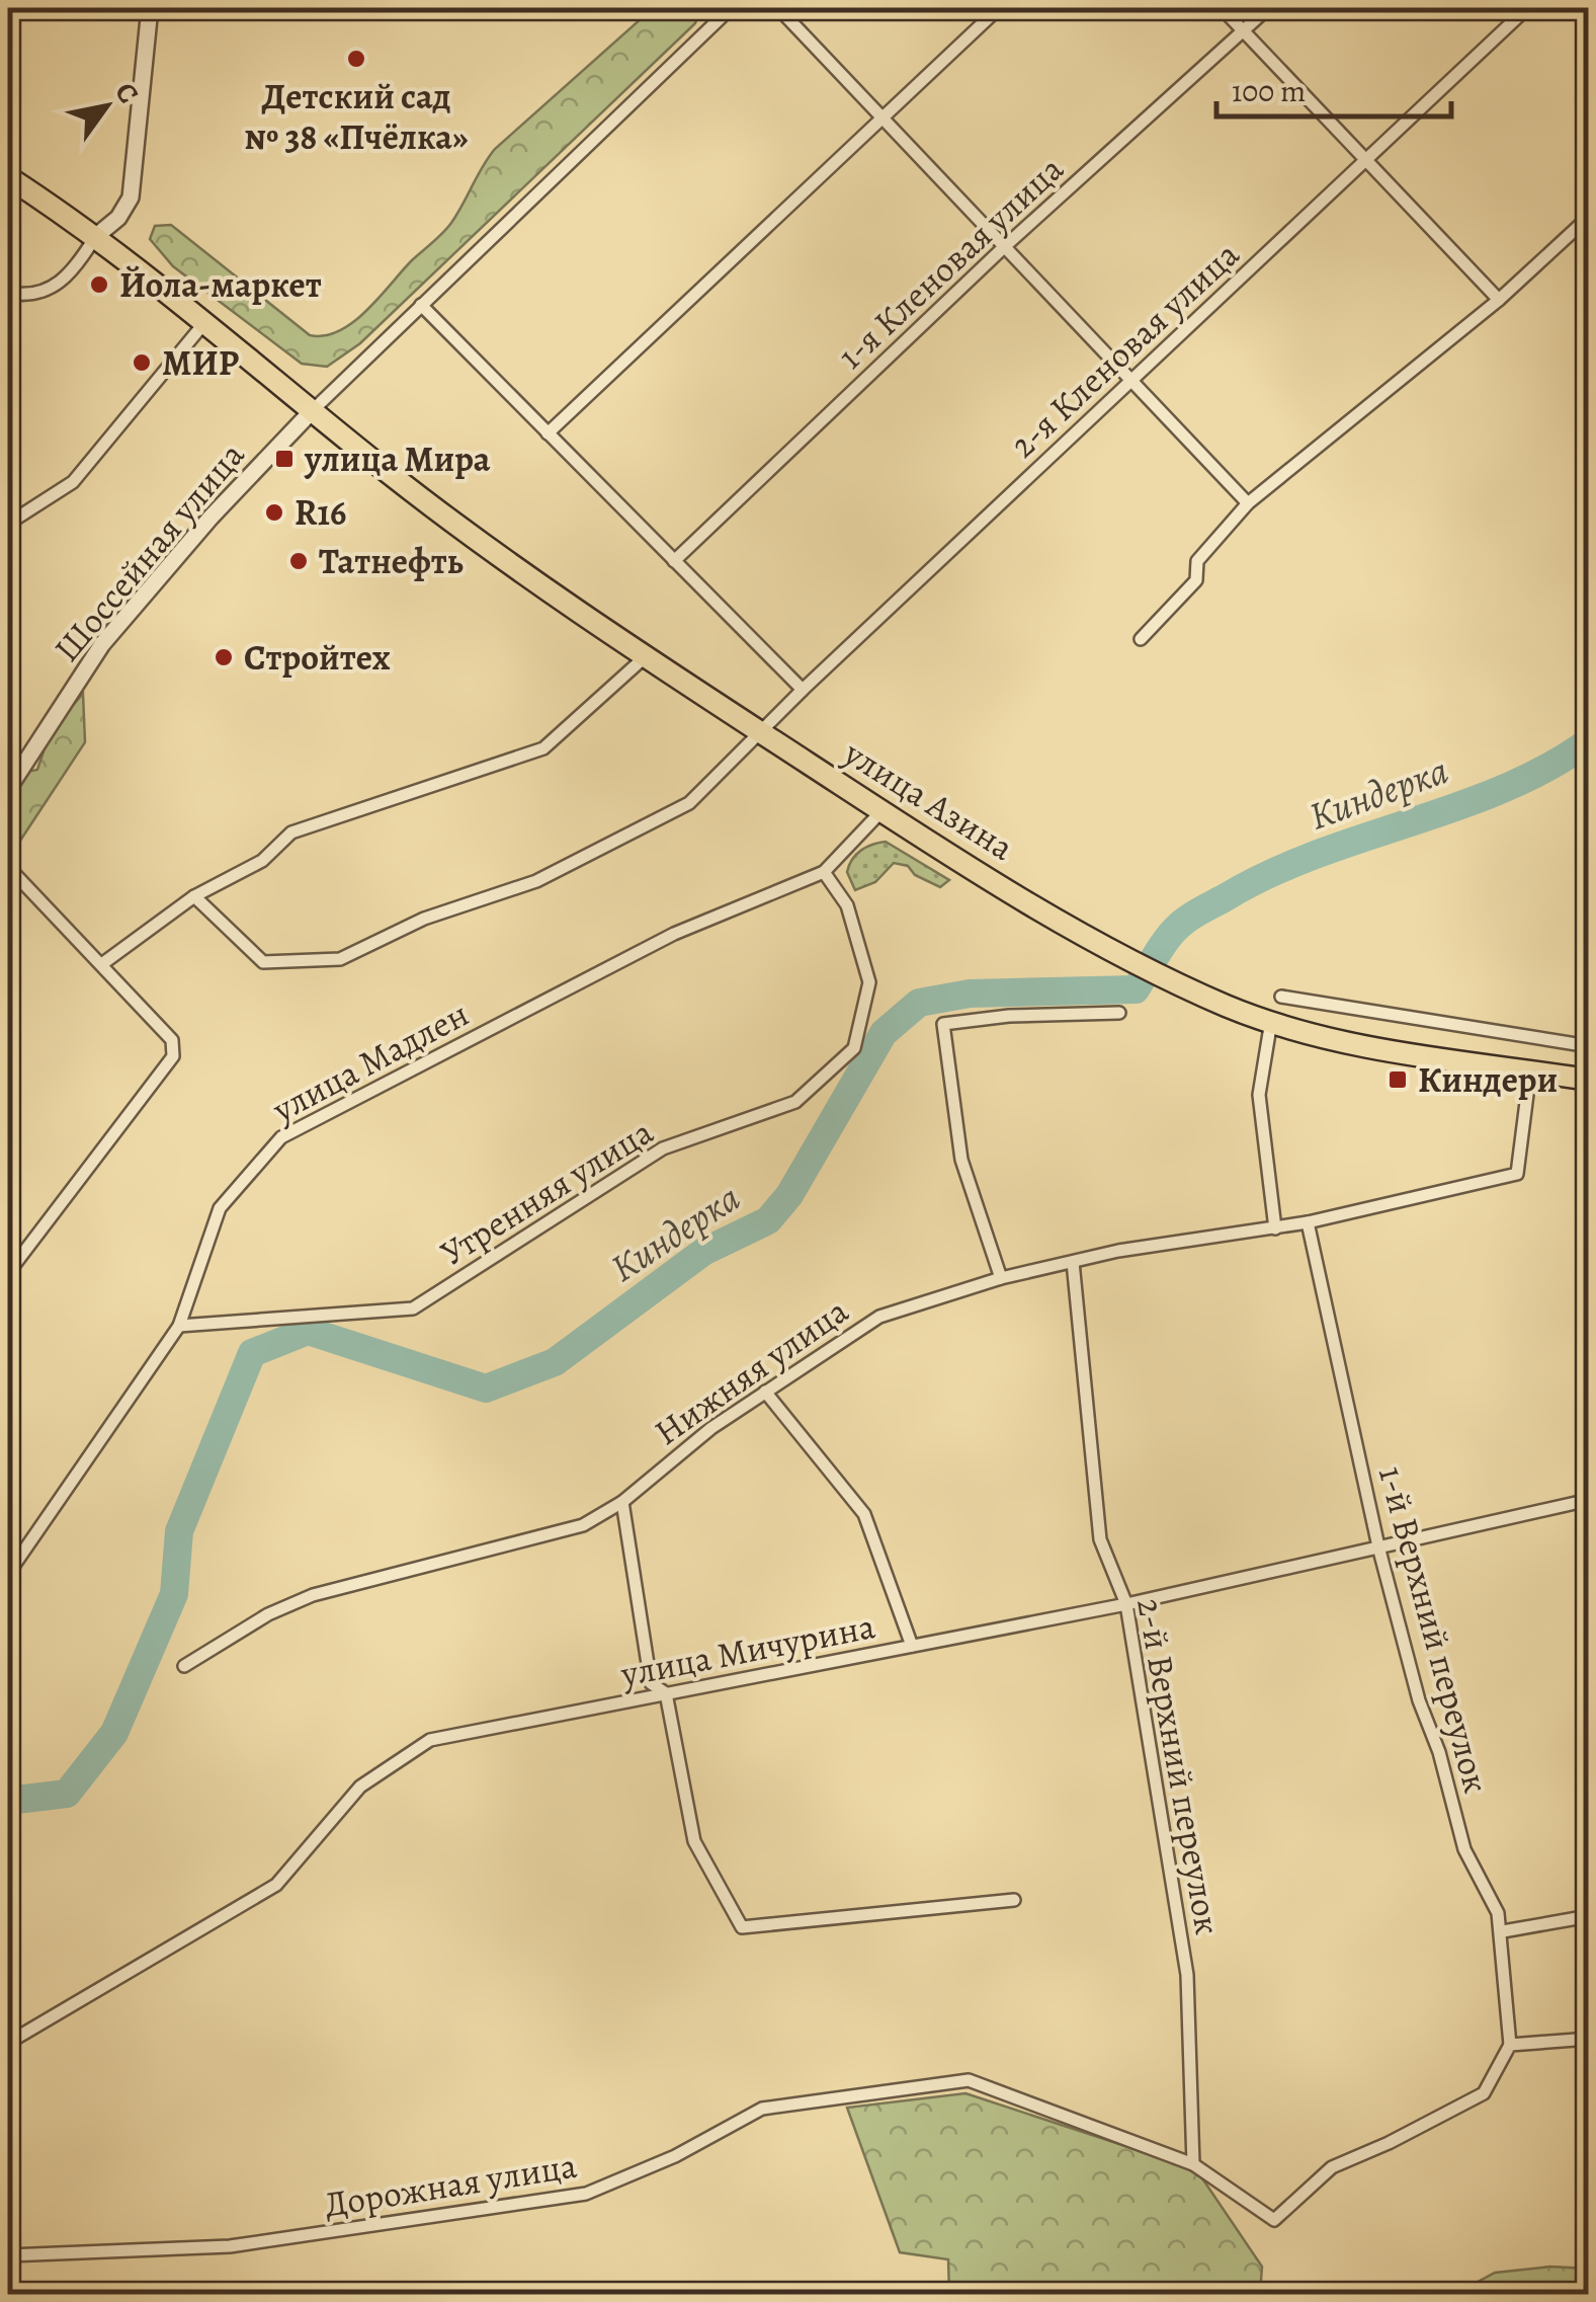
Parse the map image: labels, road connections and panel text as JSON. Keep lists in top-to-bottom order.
{
  "streets": {
    "main road": ["улица Азина"],
    "street": [
      "1-я Кленовая улица",
      "2-я Кленовая улица",
      "Шоссейная улица",
      "улица Мадлен",
      "Утренняя улица",
      "Нижняя улица",
      "1-й Верхний переулок",
      "улица Мичурина",
      "2-й Верхний переулок",
      "Дорожная улица"
    ]
  },
  "crossings": [
    ["2-я Кленовая улица", "улица Азина"],
    ["Шоссейная улица", "улица Азина"],
    ["улица Азина", "улица Мадлен"],
    ["улица Азина", "Нижняя улица"],
    ["улица Мадлен", "Утренняя улица"],
    ["Нижняя улица", "1-й Верхний переулок"],
    ["Нижняя улица", "2-й Верхний переулок"],
    ["1-й Верхний переулок", "улица Мичурина"],
    ["1-й Верхний переулок", "Дорожная улица"],
    ["улица Мичурина", "2-й Верхний переулок"],
    ["2-й Верхний переулок", "Дорожная улица"]
  ],
  "water": ["Киндерка"],
  "places": {
    "other": [
      "Детский сад № 38 «Пчёлка»",
      "Йола-маркет",
      "МИР",
      "R16",
      "Татнефть",
      "Стройтех"
    ],
    "transit": ["улица Мира", "Киндери"]
  },
  "scale_bar": "100 m",
  "north": "top right"
}
